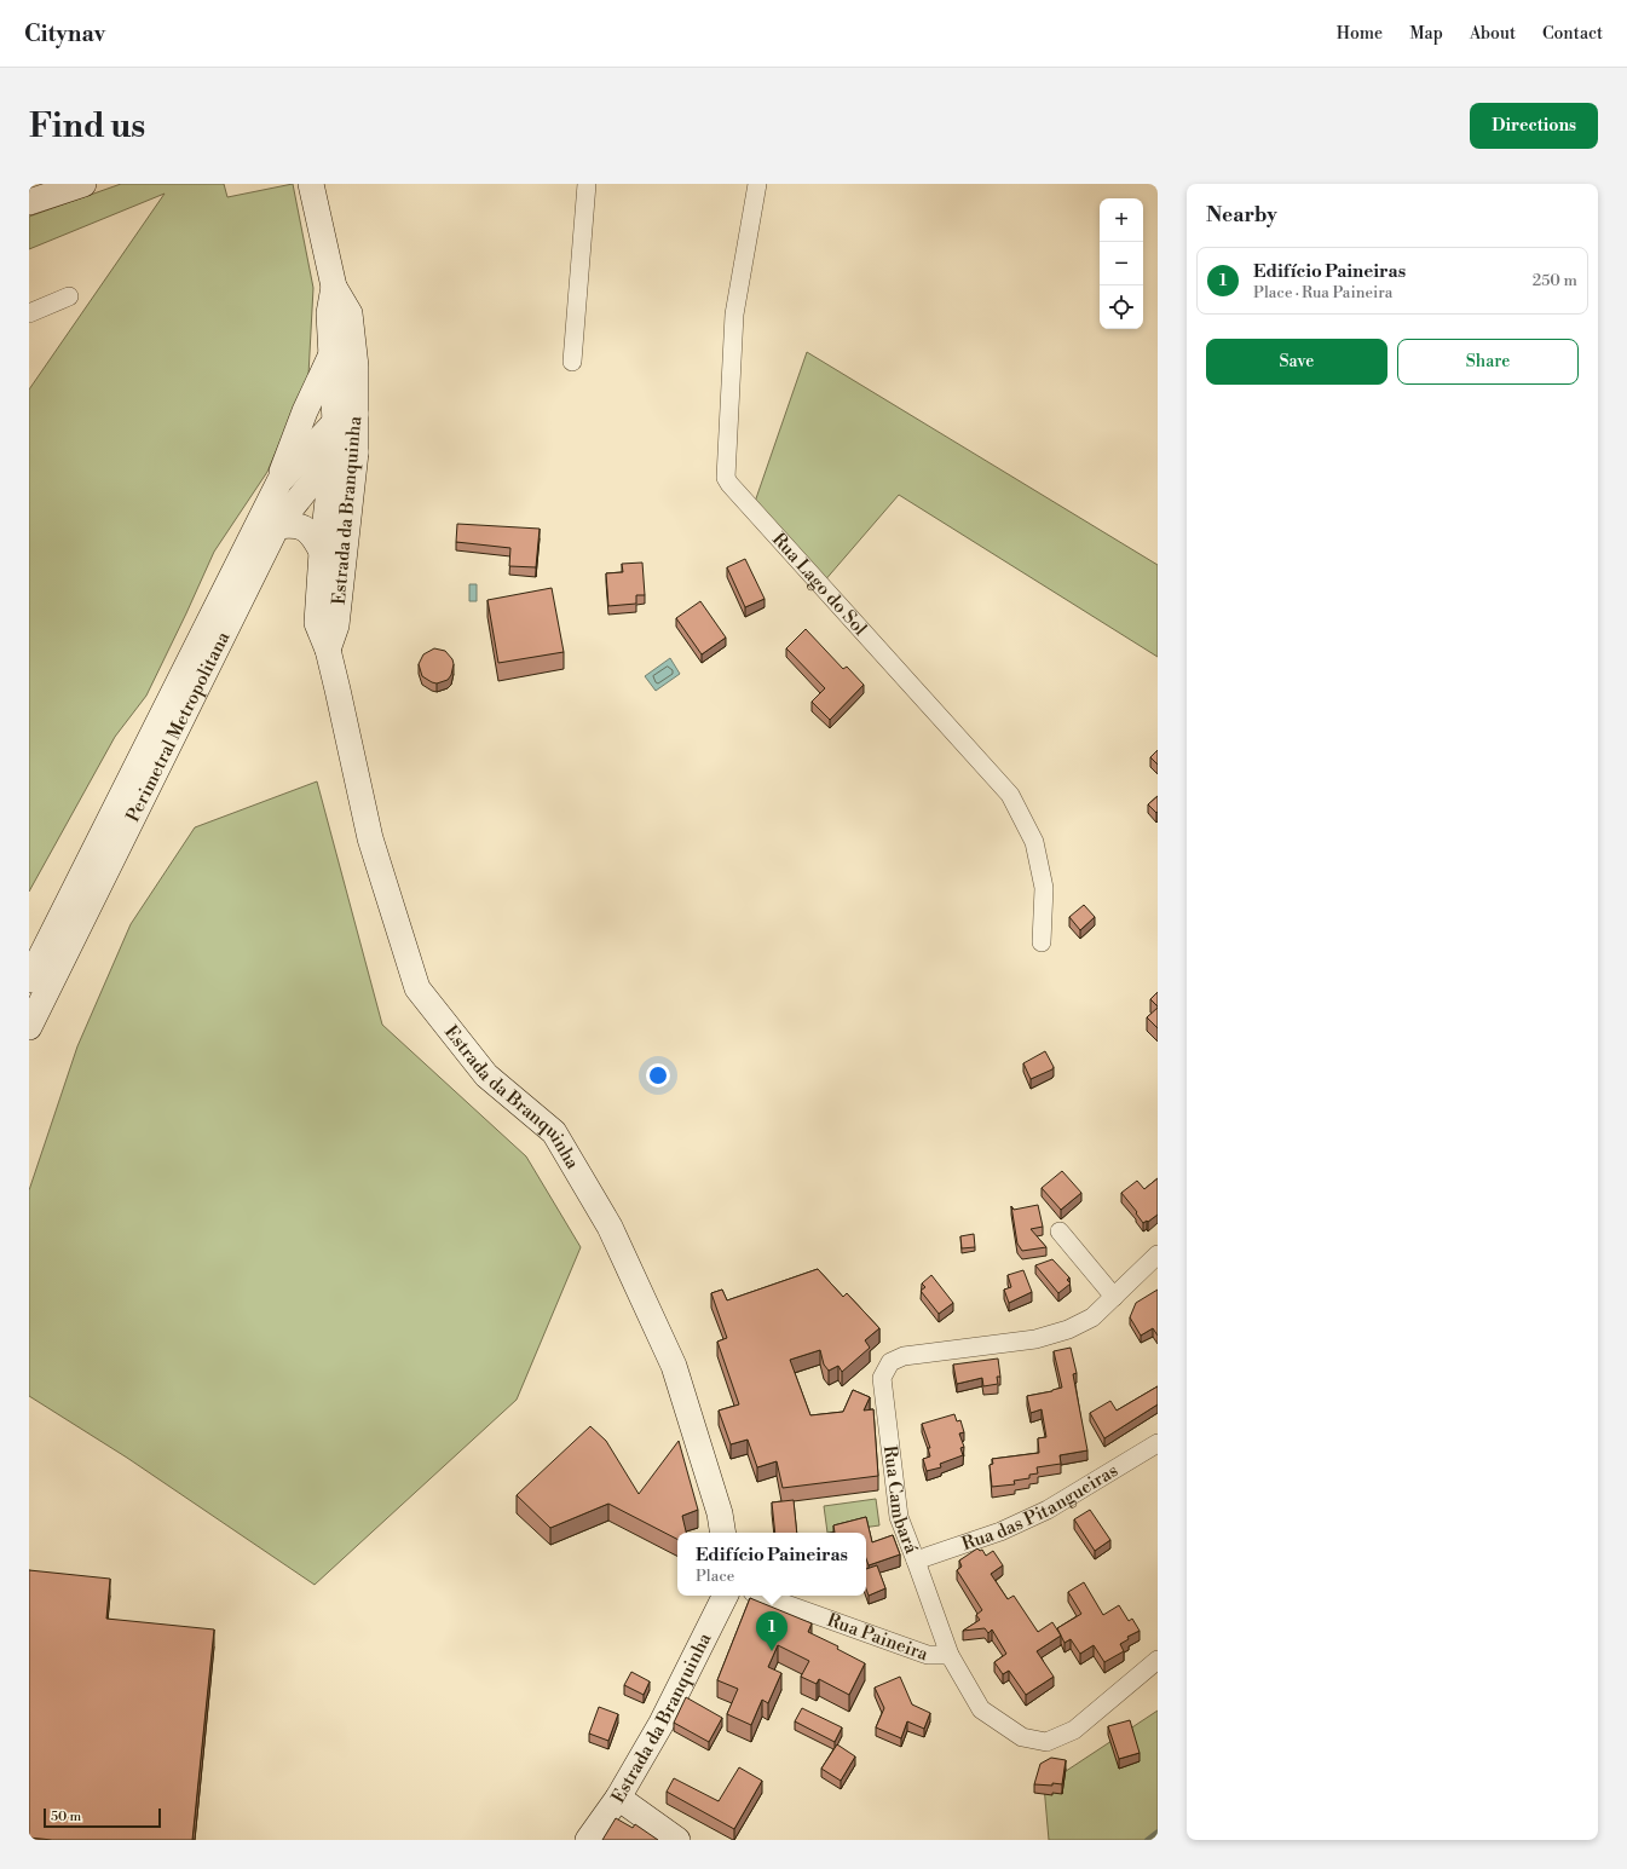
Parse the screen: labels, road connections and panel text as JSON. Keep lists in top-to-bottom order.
{
  "streets": {
    "main road": ["Estrada da Branquinha", "Perimetral Metropolitana"],
    "street": [
      "Rua Lago do Sol",
      "Rua Cambará",
      "Rua das Pitangueiras",
      "Rua Paineira"
    ]
  },
  "crossings": [
    ["Estrada da Branquinha", "Perimetral Metropolitana"],
    ["Rua Cambará", "Rua das Pitangueiras"],
    ["Rua Cambará", "Rua Paineira"]
  ],
  "scale_bar": "50 m",
  "page": {
    "header": "Citynav",
    "nav": [
      "Home",
      "Map",
      "About",
      "Contact"
    ],
    "buttons": [
      "Directions",
      ["Save", "Share"]
    ],
    "title": "Find us",
    "heading": "Nearby",
    "map_buttons": ["+", "−"],
    "list": [
      {
        "mark": "1",
        "name": "Edifício Paineiras",
        "note": "Place · Rua Paineira",
        "value": "250 m"
      }
    ],
    "popup": ["Edifício Paineiras", "Place"],
    "pins": "1",
    "scale": "50 m"
  }
}
